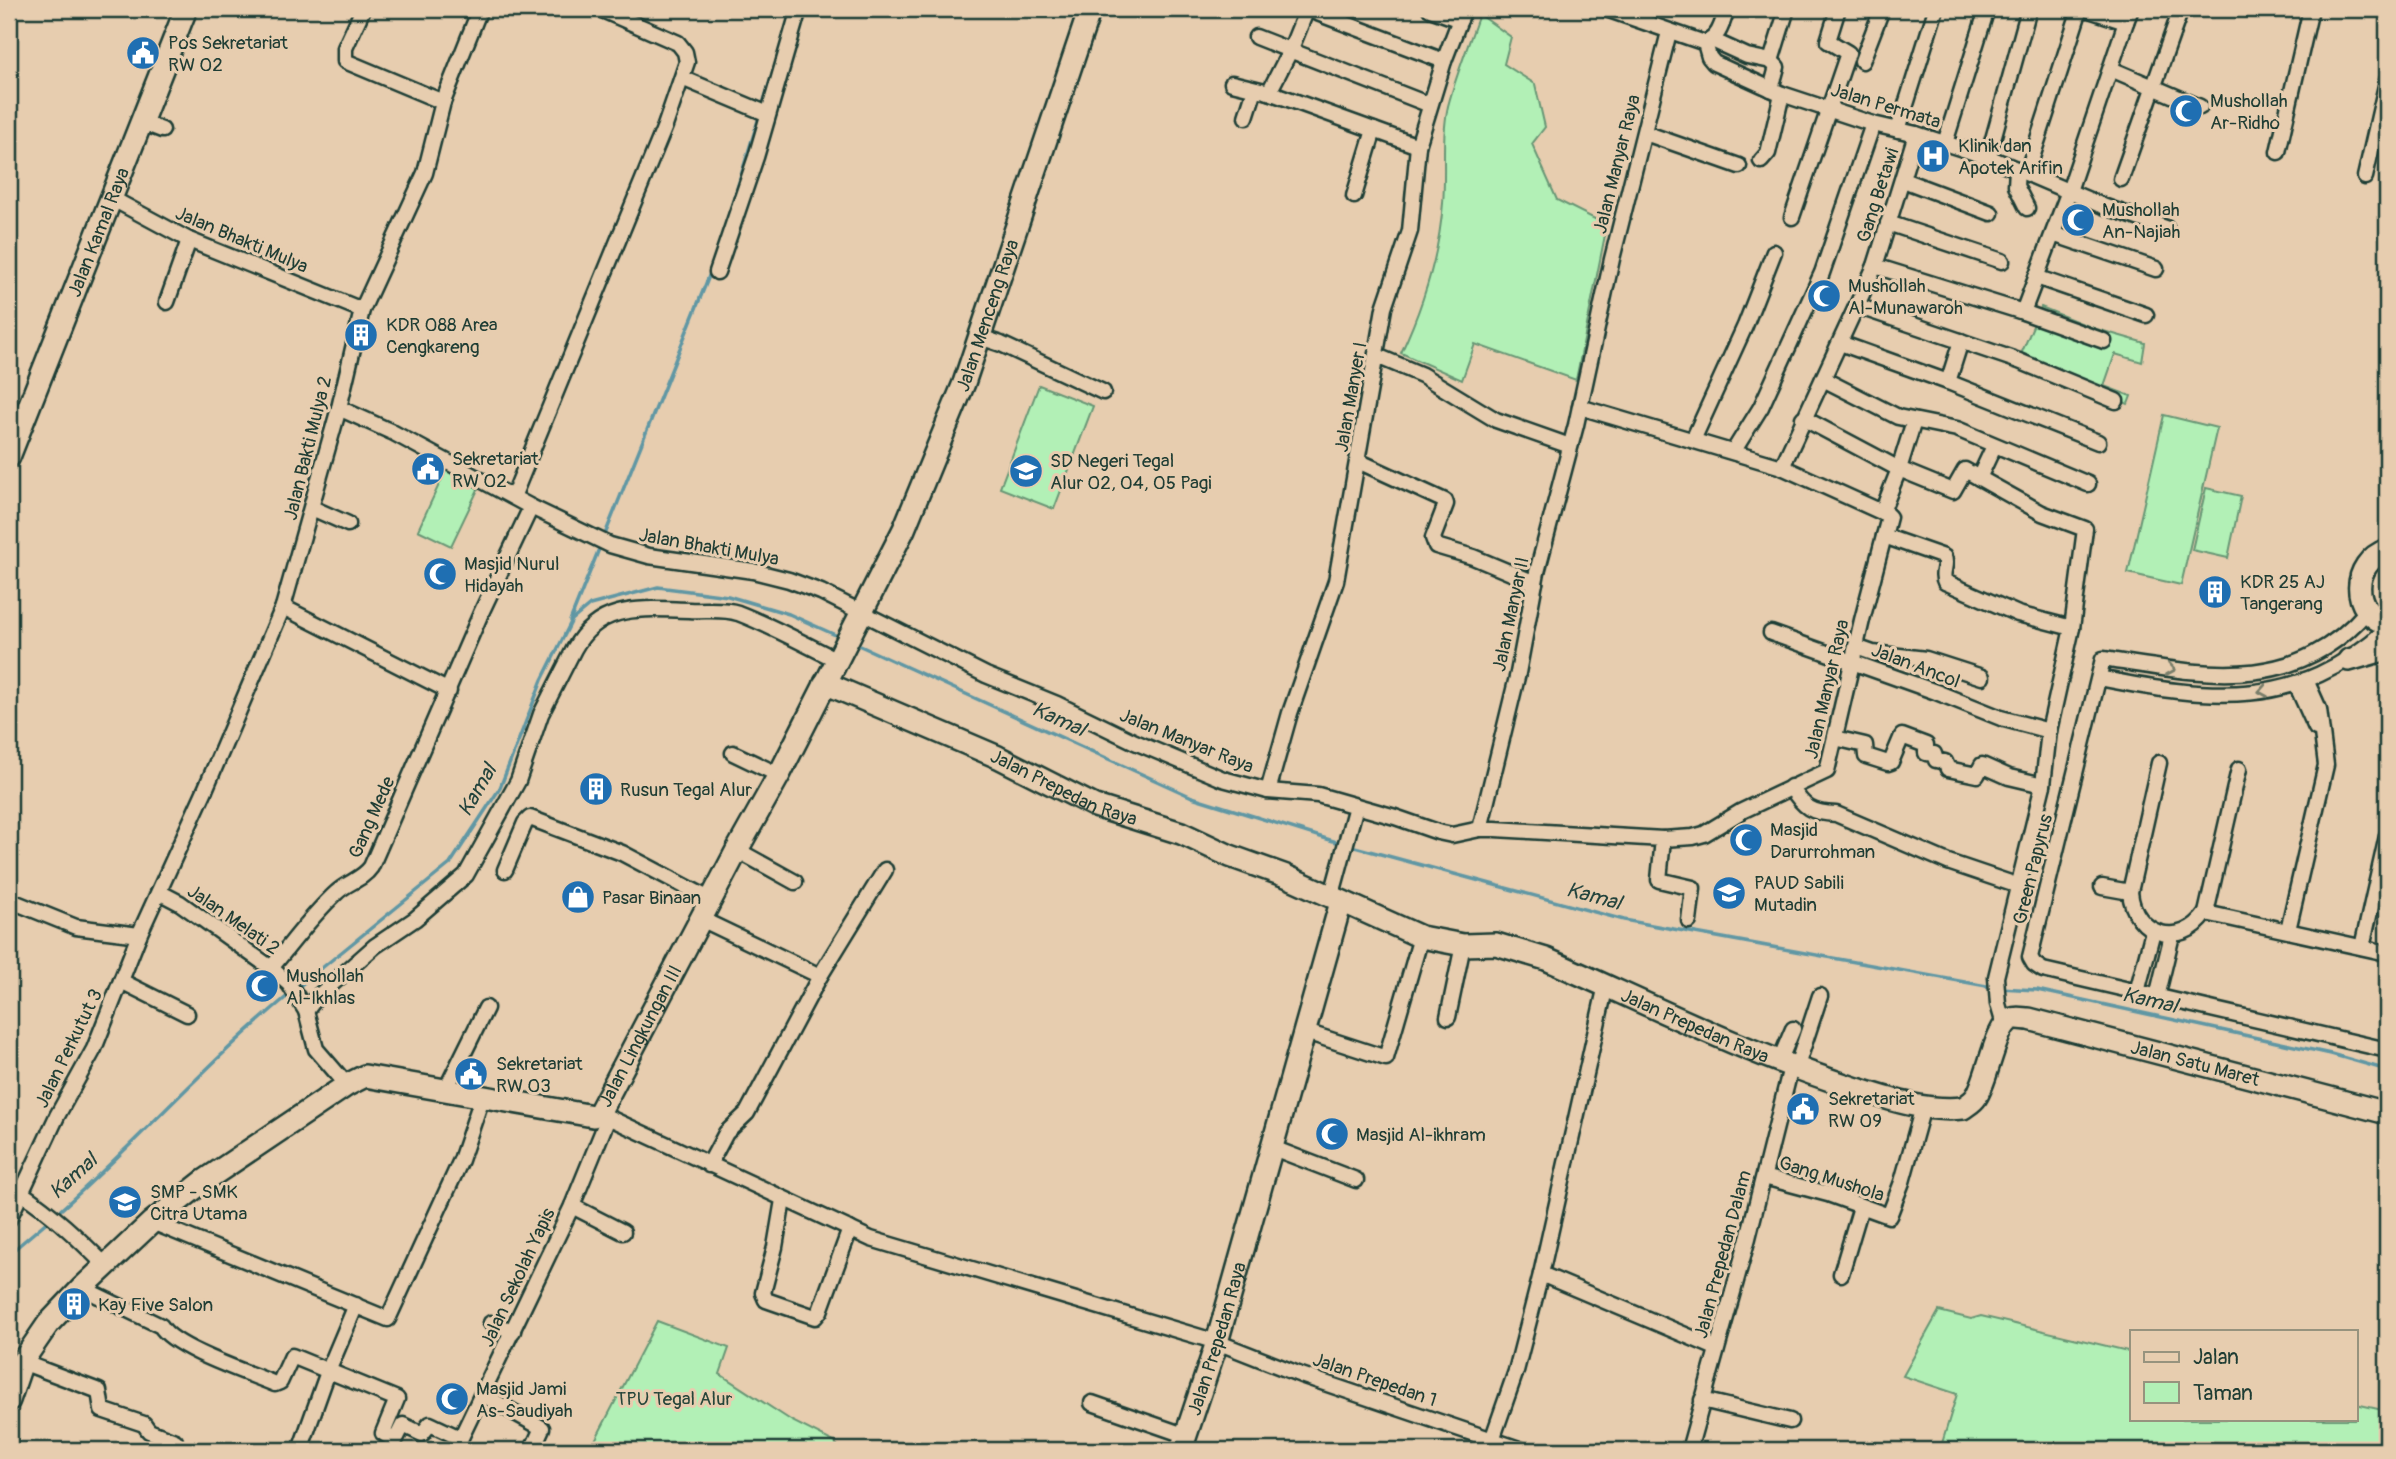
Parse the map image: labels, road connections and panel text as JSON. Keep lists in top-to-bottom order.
{
  "streets": {
    "street": [
      "Jalan Permata",
      "Jalan Manyar Raya",
      "Gang Betawi",
      "Jalan Kamal Raya",
      "Jalan Bhakti Mulya",
      "Jalan Menceng Raya",
      "Jalan Manyer I",
      "Jalan Bakti Mulya 2",
      "Jalan Manyar II",
      "Jalan Ancol",
      "Jalan Prepedan Raya",
      "Gang Mede",
      "Green Papyrus",
      "Jalan Melati 2",
      "Jalan Lingkungan III",
      "Jalan Perkutut 3",
      "Jalan Satu Maret",
      "Gang Mushola",
      "Jalan Prepedan Dalam",
      "Jalan Sekolah Yapis",
      "Jalan Prepedan 1"
    ]
  },
  "crossings": [
    ["Jalan Permata", "Gang Betawi"],
    ["Jalan Manyar Raya", "Jalan Bhakti Mulya"],
    ["Jalan Manyar Raya", "Jalan Menceng Raya"],
    ["Jalan Manyar Raya", "Jalan Manyer I"],
    ["Jalan Manyar Raya", "Jalan Manyar II"],
    ["Jalan Manyar Raya", "Jalan Ancol"],
    ["Jalan Manyar Raya", "Jalan Lingkungan III"],
    ["Jalan Kamal Raya", "Jalan Bhakti Mulya"],
    ["Jalan Bhakti Mulya", "Jalan Menceng Raya"],
    ["Jalan Bhakti Mulya", "Jalan Bakti Mulya 2"],
    ["Jalan Bhakti Mulya", "Gang Mede"],
    ["Jalan Bhakti Mulya", "Jalan Lingkungan III"],
    ["Jalan Menceng Raya", "Jalan Lingkungan III"],
    ["Jalan Bakti Mulya 2", "Jalan Melati 2"],
    ["Jalan Bakti Mulya 2", "Jalan Perkutut 3"],
    ["Jalan Prepedan Raya", "Jalan Lingkungan III"],
    ["Jalan Prepedan Raya", "Jalan Satu Maret"],
    ["Jalan Prepedan Raya", "Gang Mushola"],
    ["Jalan Prepedan Raya", "Jalan Prepedan Dalam"],
    ["Jalan Prepedan Raya", "Jalan Prepedan 1"],
    ["Gang Mede", "Jalan Melati 2"],
    ["Jalan Melati 2", "Jalan Lingkungan III"],
    ["Jalan Melati 2", "Jalan Perkutut 3"],
    ["Jalan Lingkungan III", "Jalan Sekolah Yapis"],
    ["Gang Mushola", "Jalan Prepedan Dalam"]
  ],
  "water": ["Kamal"],
  "parks": ["TPU Tegal Alur"],
  "places": {
    "public building": [
      "Pos Sekretariat RW 02",
      "Sekretariat RW 02",
      "Sekretariat RW 03",
      "Sekretariat RW 09"
    ],
    "mosque": [
      "Mushollah Ar-Ridho",
      "Mushollah An-Najiah",
      "Mushollah Al-Munawaroh",
      "Masjid Nurul Hidayah",
      "Masjid Darurrohman",
      "Mushollah Al-Ikhlas",
      "Masjid Al-ikhram",
      "Masjid Jami As-Saudiyah"
    ],
    "hospital": ["Klinik dan Apotek Arifin"],
    "building": [
      "KDR 088 Area Cengkareng",
      "KDR 25 AJ Tangerang",
      "Rusun Tegal Alur",
      "Kay Five Salon"
    ],
    "school or university": ["SD Negeri Tegal Alur 02, 04, 05 Pagi", "PAUD Sabili Mutadin", "SMP - SMK Citra Utama"],
    "shop": ["Pasar Binaan"]
  },
  "legend": ["Jalan", "Taman"]
}
